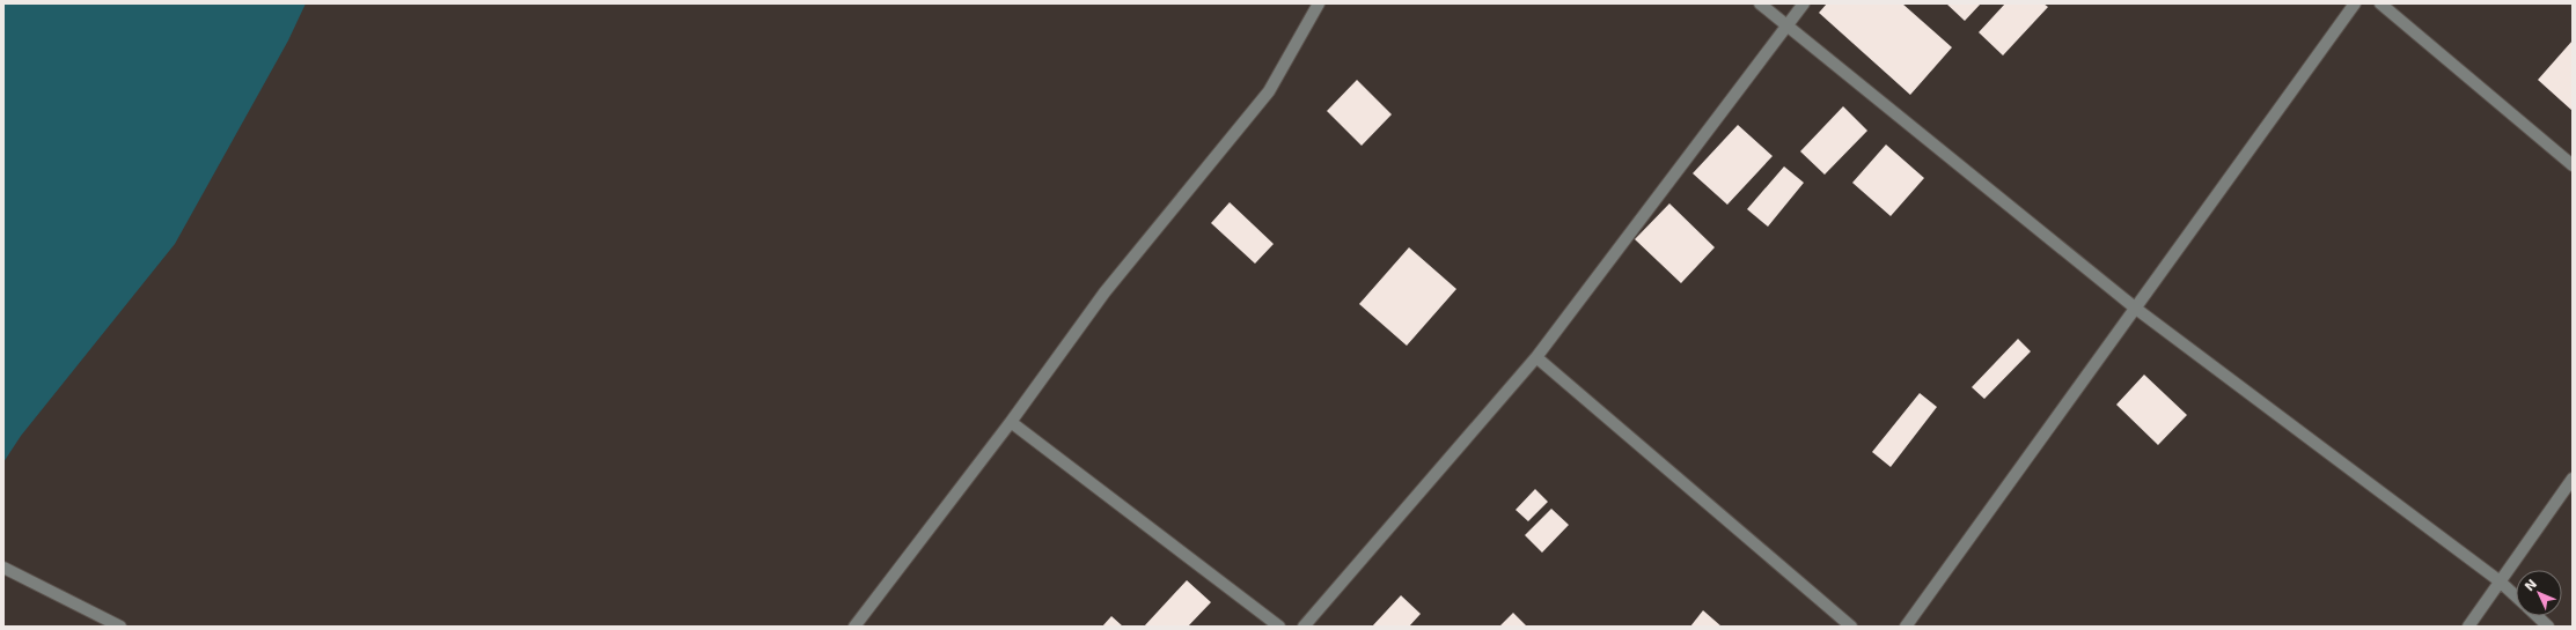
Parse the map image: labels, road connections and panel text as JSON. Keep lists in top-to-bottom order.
{
  "north": "top left"
}
